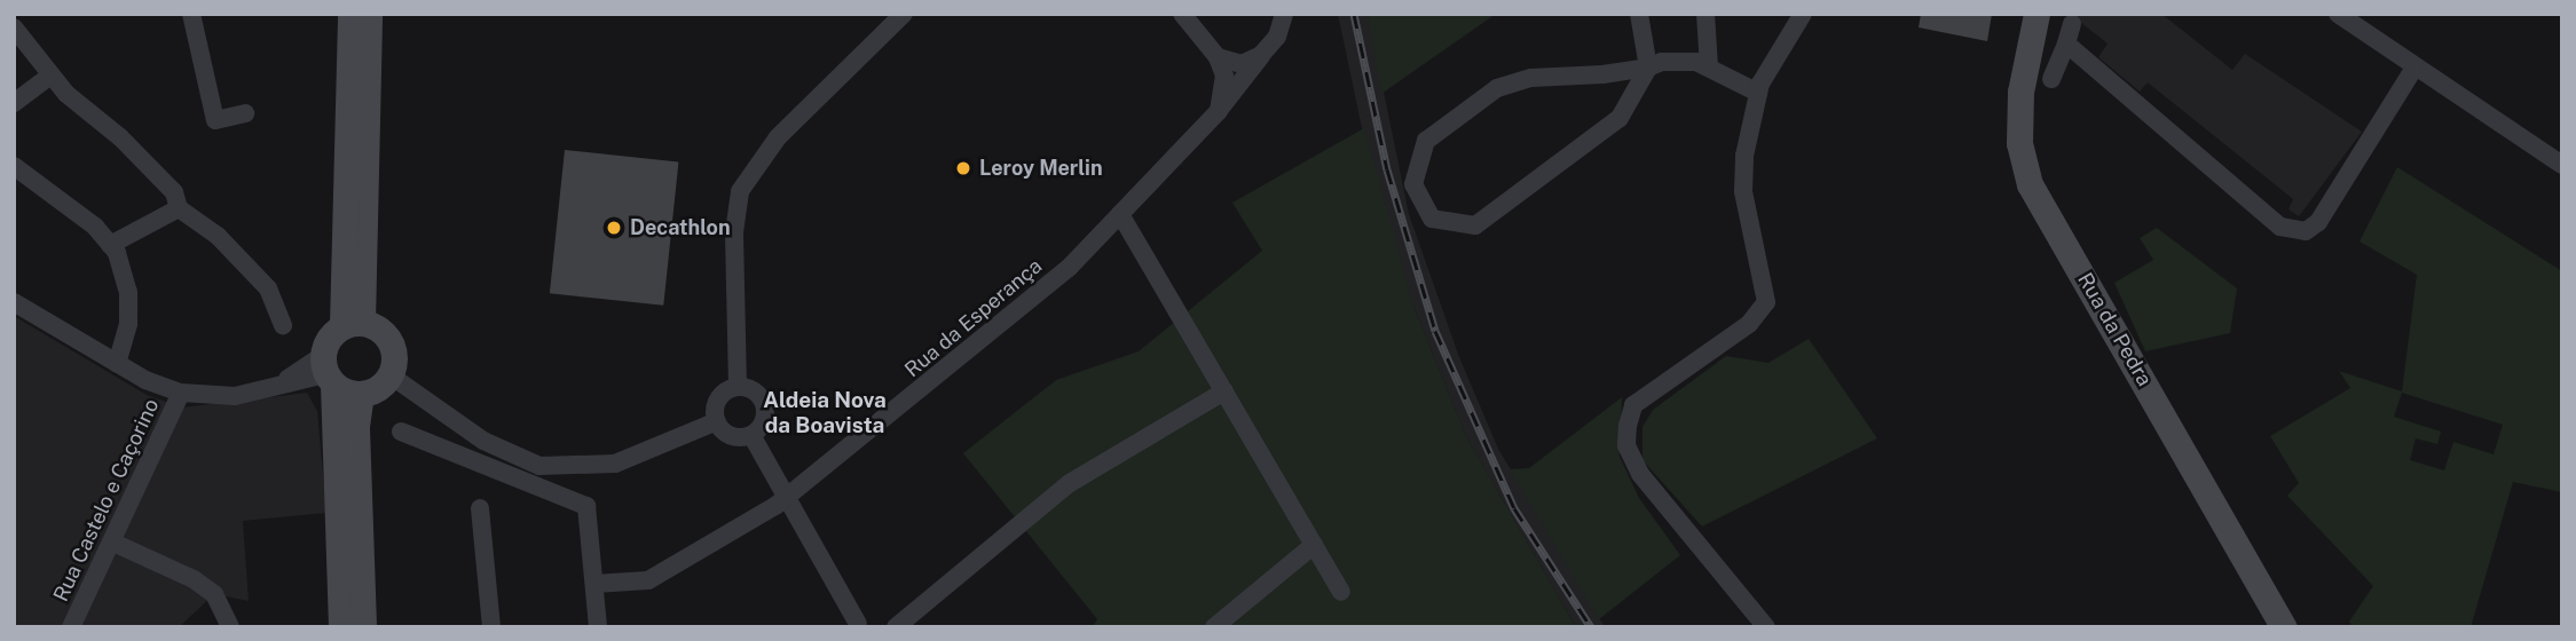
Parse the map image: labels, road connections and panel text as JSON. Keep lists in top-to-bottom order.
{
  "streets": {
    "main road": ["Rua da Pedra"],
    "street": ["Rua da Esperança", "Rua Castelo e Caçorino"]
  },
  "districts": ["Aldeia Nova da Boavista"],
  "places": ["Leroy Merlin", "Decathlon"]
}
